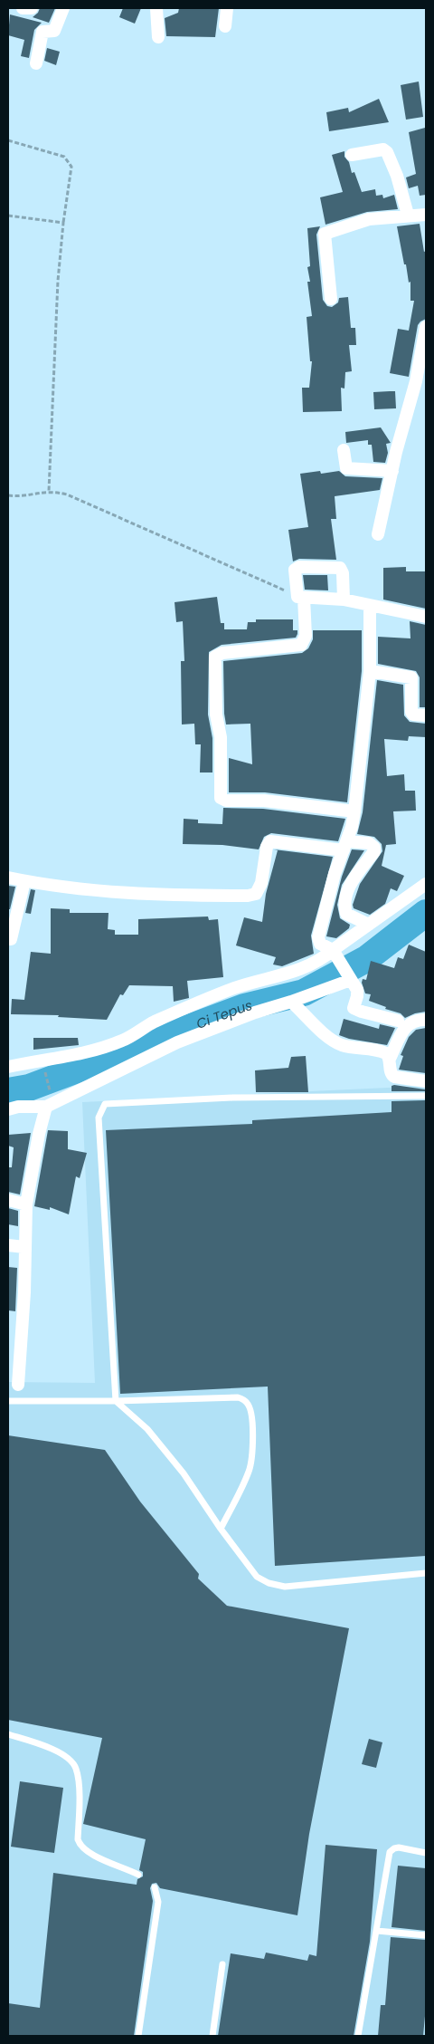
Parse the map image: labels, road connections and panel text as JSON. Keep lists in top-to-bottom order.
{
  "water": ["Ci Tepus"]
}
